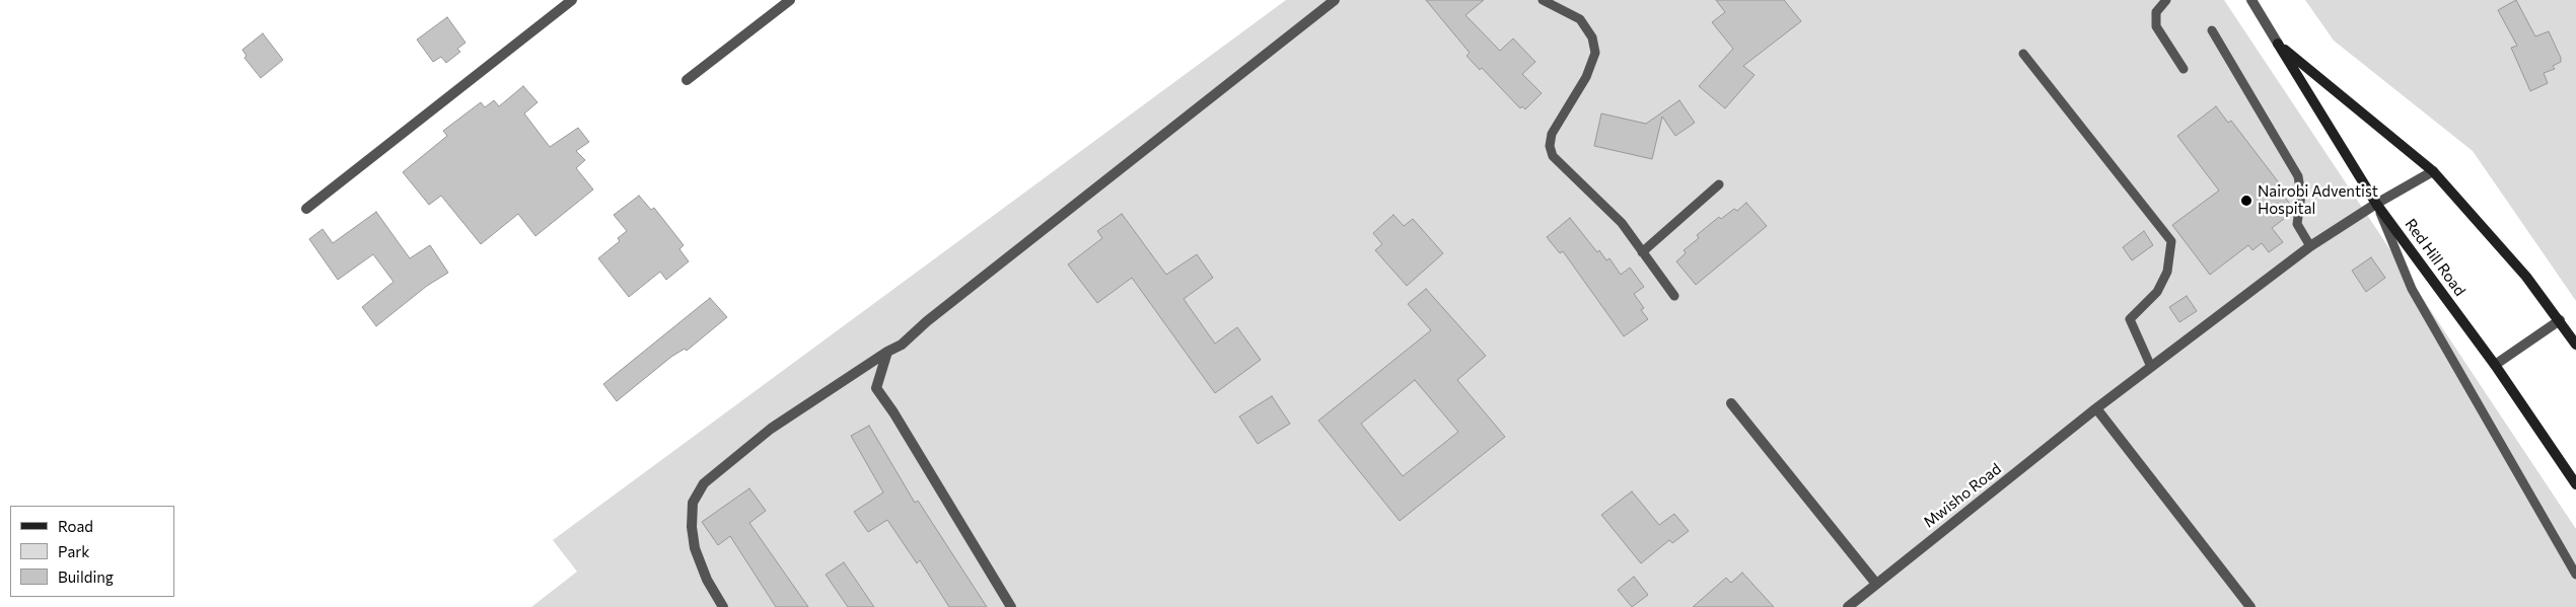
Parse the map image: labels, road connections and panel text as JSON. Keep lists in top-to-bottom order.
{
  "streets": {
    "main road": ["Red Hill Road"],
    "street": ["Mwisho Road"]
  },
  "crossings": [
    ["Red Hill Road", "Mwisho Road"]
  ],
  "places": ["Nairobi Adventist Hospital"],
  "legend": ["Road", "Park", "Building"]
}
